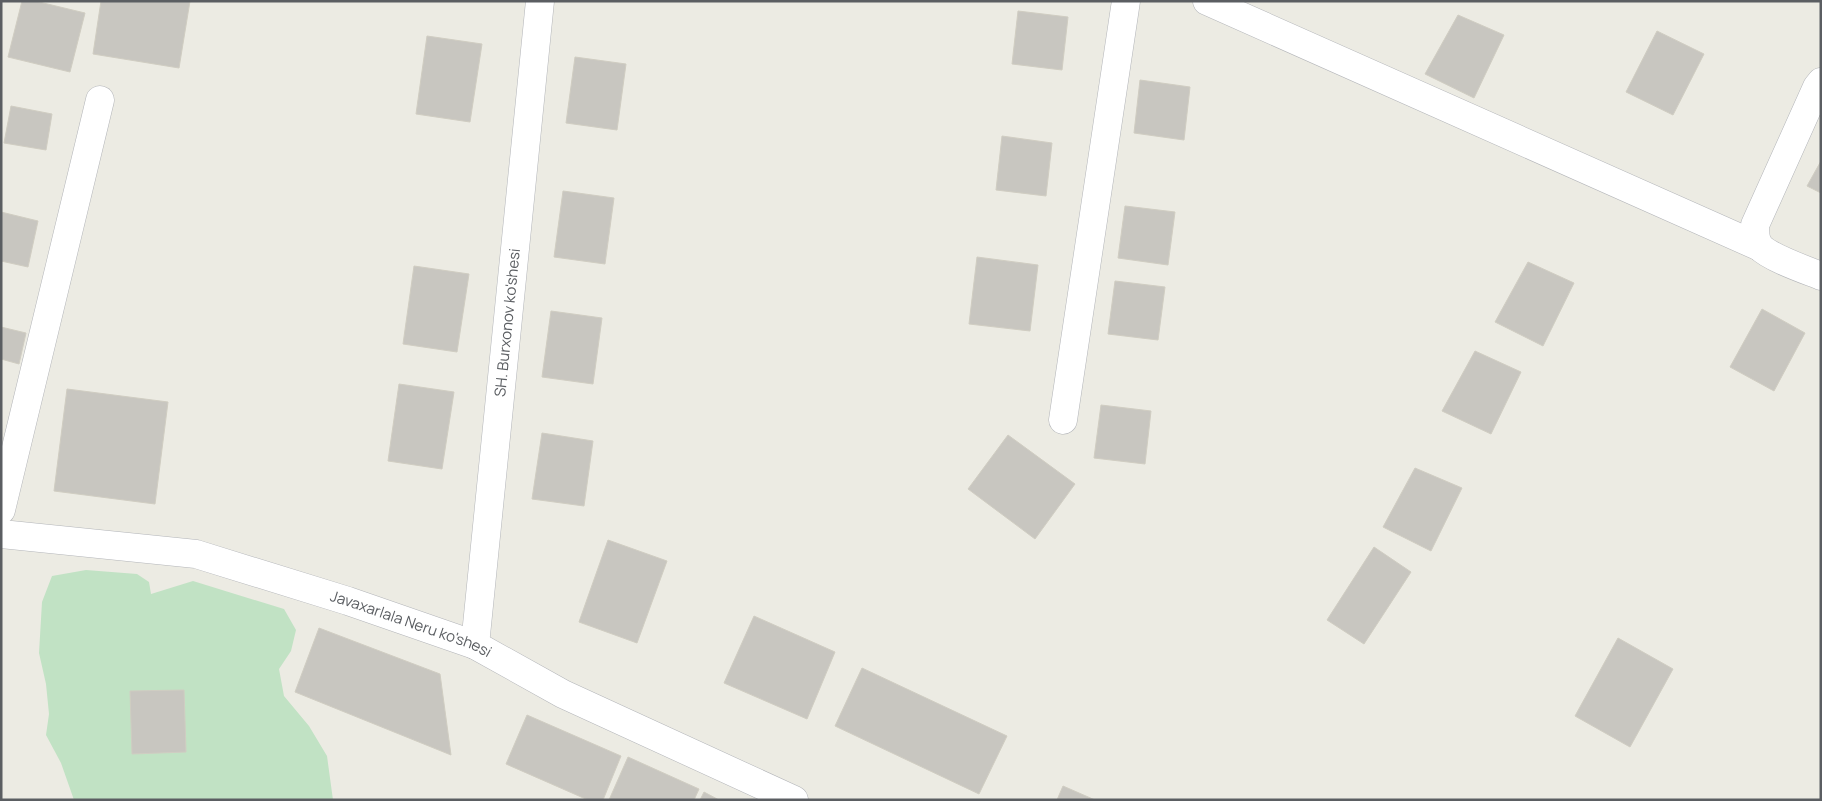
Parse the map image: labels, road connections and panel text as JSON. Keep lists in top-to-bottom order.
{
  "streets": {
    "street": ["SH. Burxonov ko'shesi", "Javaxarlala Neru ko'shesi"]
  },
  "crossings": [
    ["SH. Burxonov ko'shesi", "Javaxarlala Neru ko'shesi"]
  ]
}
